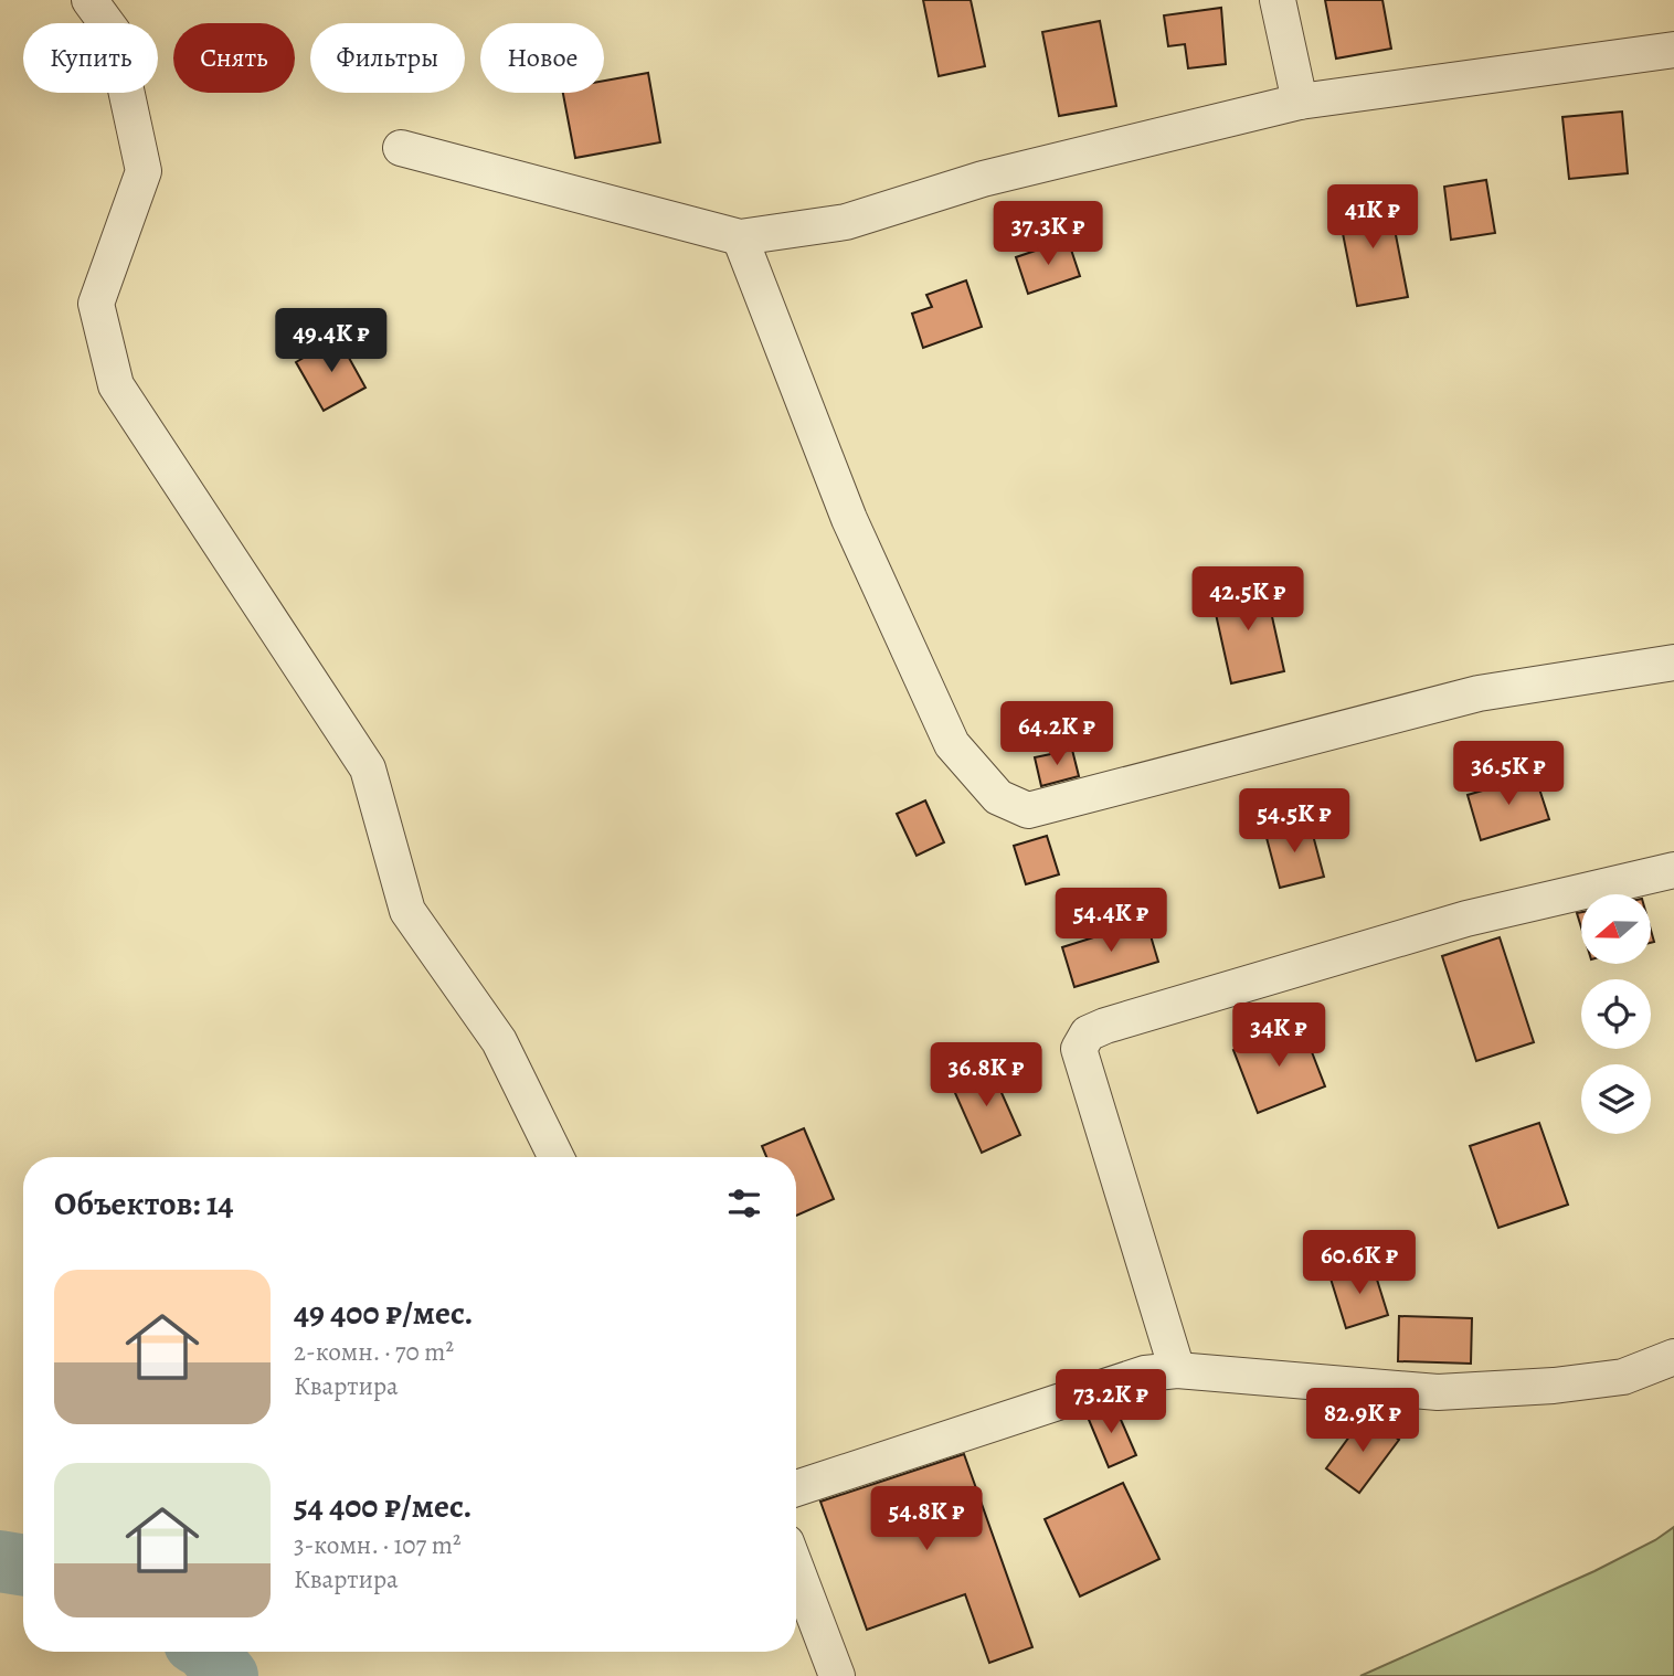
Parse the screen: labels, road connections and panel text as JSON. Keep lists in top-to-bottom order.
{
  "north": "left",
  "page": {
    "chip": [
      "Купить",
      "Снять",
      "Фильтры",
      "Новое"
    ],
    "price": [
      "41K ₽",
      "37.3K ₽",
      "49.4K ₽",
      "42.5K ₽",
      "64.2K ₽",
      "36.5K ₽",
      "54.5K ₽",
      "54.4K ₽",
      "34K ₽",
      "36.8K ₽",
      "60.6K ₽",
      "73.2K ₽",
      "82.9K ₽",
      "54.8K ₽"
    ],
    "heading": "Объектов: 14",
    "list": [
      {
        "name": "49 400 ₽/мес.",
        "note": "2-комн. · 70 m² · Квартира"
      },
      {
        "name": "54 400 ₽/мес.",
        "note": "3-комн. · 107 m² · Квартира"
      }
    ]
  }
}
